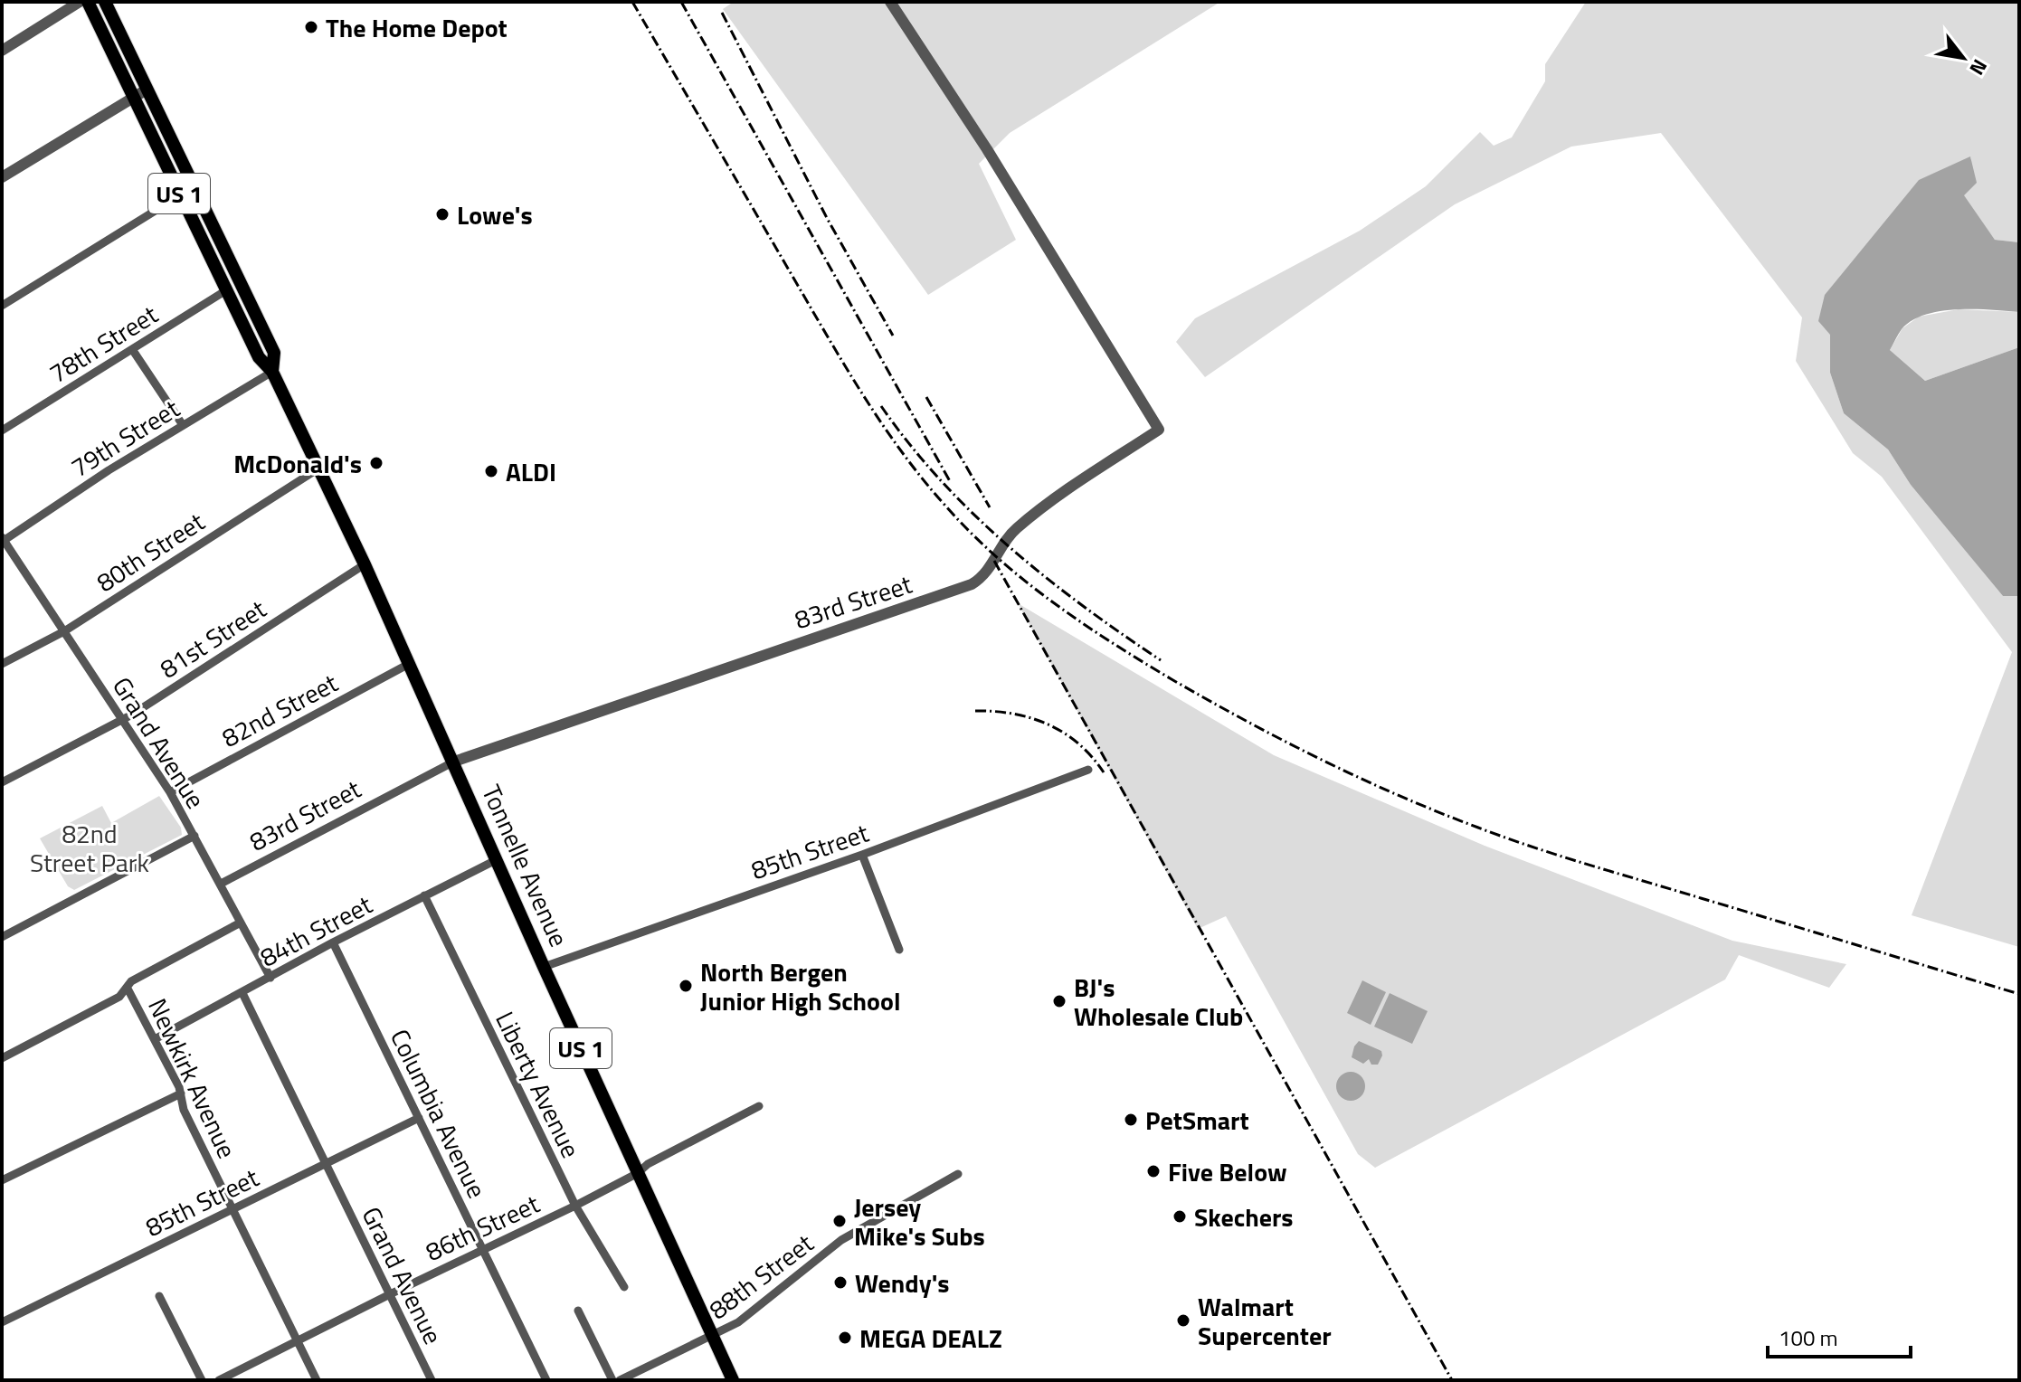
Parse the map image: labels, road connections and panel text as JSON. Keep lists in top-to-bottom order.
{
  "streets": {
    "main road": ["US 1", "Tonnelle Avenue"],
    "street": [
      "78th Street",
      "79th Street",
      "80th Street",
      "83rd Street",
      "81st Street",
      "82nd Street",
      "Grand Avenue",
      "85th Street",
      "84th Street",
      "Newkirk Avenue",
      "Liberty Avenue",
      "Columbia Avenue",
      "86th Street",
      "88th Street"
    ]
  },
  "crossings": [
    ["78th Street", "Tonnelle Avenue"],
    ["79th Street", "Grand Avenue"],
    ["79th Street", "Tonnelle Avenue"],
    ["80th Street", "Grand Avenue"],
    ["80th Street", "Tonnelle Avenue"],
    ["83rd Street", "Grand Avenue"],
    ["83rd Street", "Tonnelle Avenue"],
    ["81st Street", "Grand Avenue"],
    ["81st Street", "Tonnelle Avenue"],
    ["82nd Street", "Grand Avenue"],
    ["82nd Street", "Tonnelle Avenue"],
    ["Grand Avenue", "85th Street"],
    ["Grand Avenue", "84th Street"],
    ["Grand Avenue", "86th Street"],
    ["85th Street", "Tonnelle Avenue"],
    ["85th Street", "Newkirk Avenue"],
    ["85th Street", "Columbia Avenue"],
    ["Tonnelle Avenue", "84th Street"],
    ["Tonnelle Avenue", "86th Street"],
    ["Tonnelle Avenue", "88th Street"],
    ["84th Street", "Newkirk Avenue"],
    ["84th Street", "Liberty Avenue"],
    ["84th Street", "Columbia Avenue"],
    ["Newkirk Avenue", "86th Street"],
    ["Liberty Avenue", "86th Street"],
    ["Columbia Avenue", "86th Street"]
  ],
  "parks": ["82nd Street Park"],
  "places": [
    "The Home Depot",
    "Lowe's",
    "McDonald's",
    "ALDI",
    "North Bergen Junior High School",
    "BJ's Wholesale Club",
    "PetSmart",
    "Five Below",
    "Skechers",
    "Jersey Mike's Subs",
    "Wendy's",
    "Walmart Supercenter",
    "MEGA DEALZ"
  ],
  "scale_bar": "100 m",
  "north": "bottom right"
}
